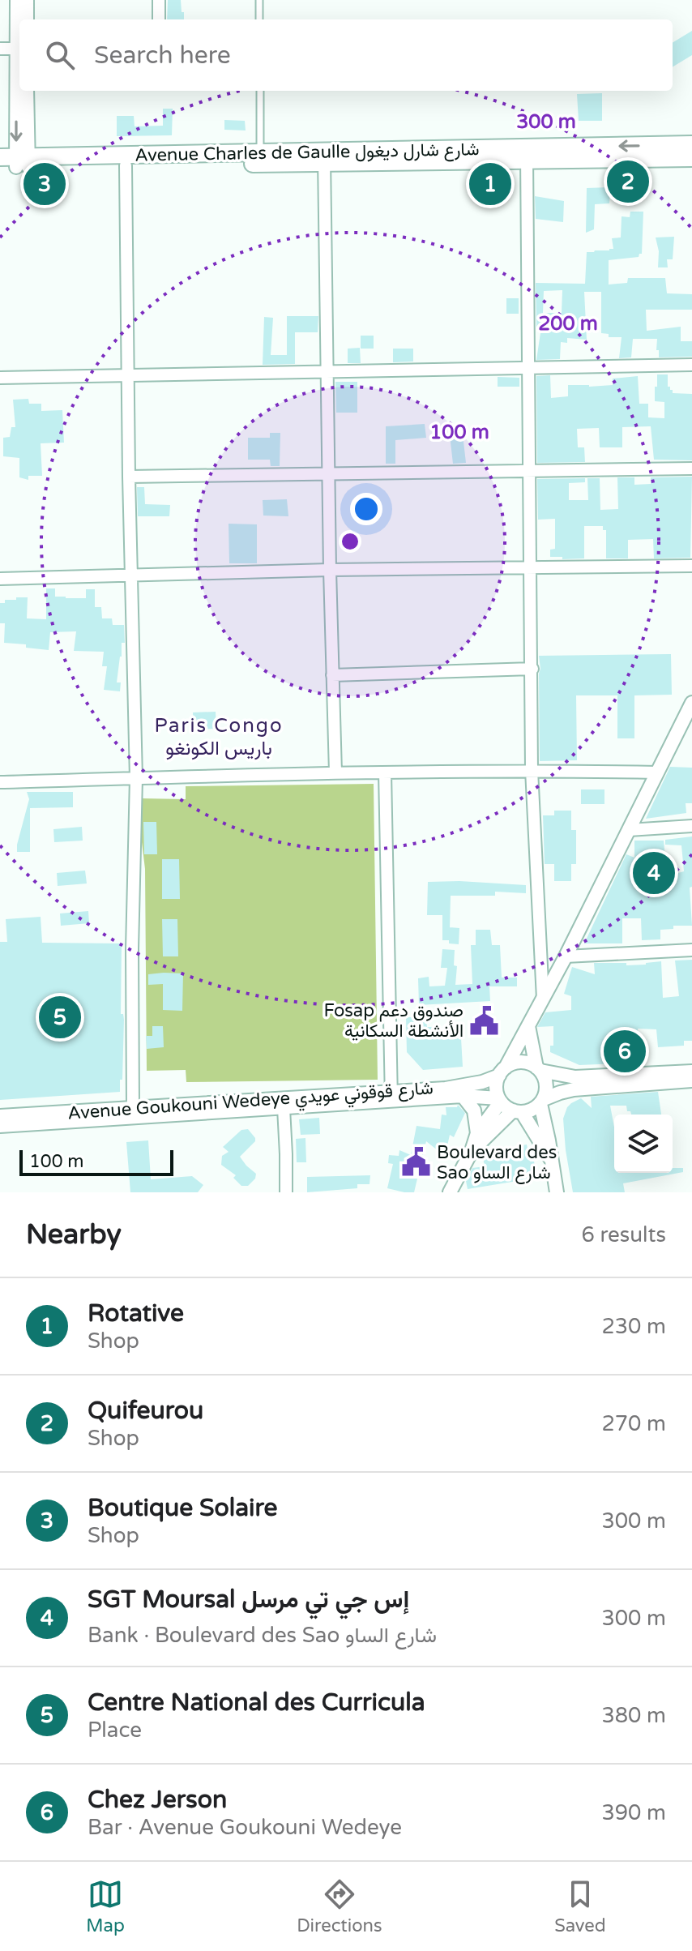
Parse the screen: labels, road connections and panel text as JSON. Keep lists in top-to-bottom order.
{
  "streets": {
    "main road": ["Avenue Charles de Gaulle شارع شارل ديغول"],
    "street": ["Avenue Goukouni Wedeye شارع قوقوني عويدي"]
  },
  "districts": ["Paris Congo باريس الكونغو"],
  "places": {
    "public building": ["Fosap صندوق دعم الأنشطة السكانية", "Boulevard des Sao شارع الساو"]
  },
  "scale_bar": "100 m",
  "page": {
    "search": "Search here",
    "pins": [
      "2",
      "1",
      "3",
      "4",
      "5",
      "6"
    ],
    "scale": "100 m",
    "heading": ["Nearby", "6 results"],
    "list": [
      {
        "mark": "1",
        "name": "Rotative",
        "note": "Shop",
        "value": "230 m"
      },
      {
        "mark": "2",
        "name": "Quifeurou",
        "note": "Shop",
        "value": "270 m"
      },
      {
        "mark": "3",
        "name": "Boutique Solaire",
        "note": "Shop",
        "value": "300 m"
      },
      {
        "mark": "4",
        "name": "SGT Moursal إس جي تي مرسل",
        "note": "Bank · Boulevard des Sao شارع الساو",
        "value": "300 m"
      },
      {
        "mark": "5",
        "name": "Centre National des Curricula",
        "note": "Place",
        "value": "380 m"
      },
      {
        "mark": "6",
        "name": "Chez Jerson",
        "note": "Bar · Avenue Goukouni Wedeye",
        "value": "390 m"
      }
    ],
    "nav": ["Map", "Directions", "Saved"]
  },
  "rings": ["300 m", "200 m", "100 m"]
}
